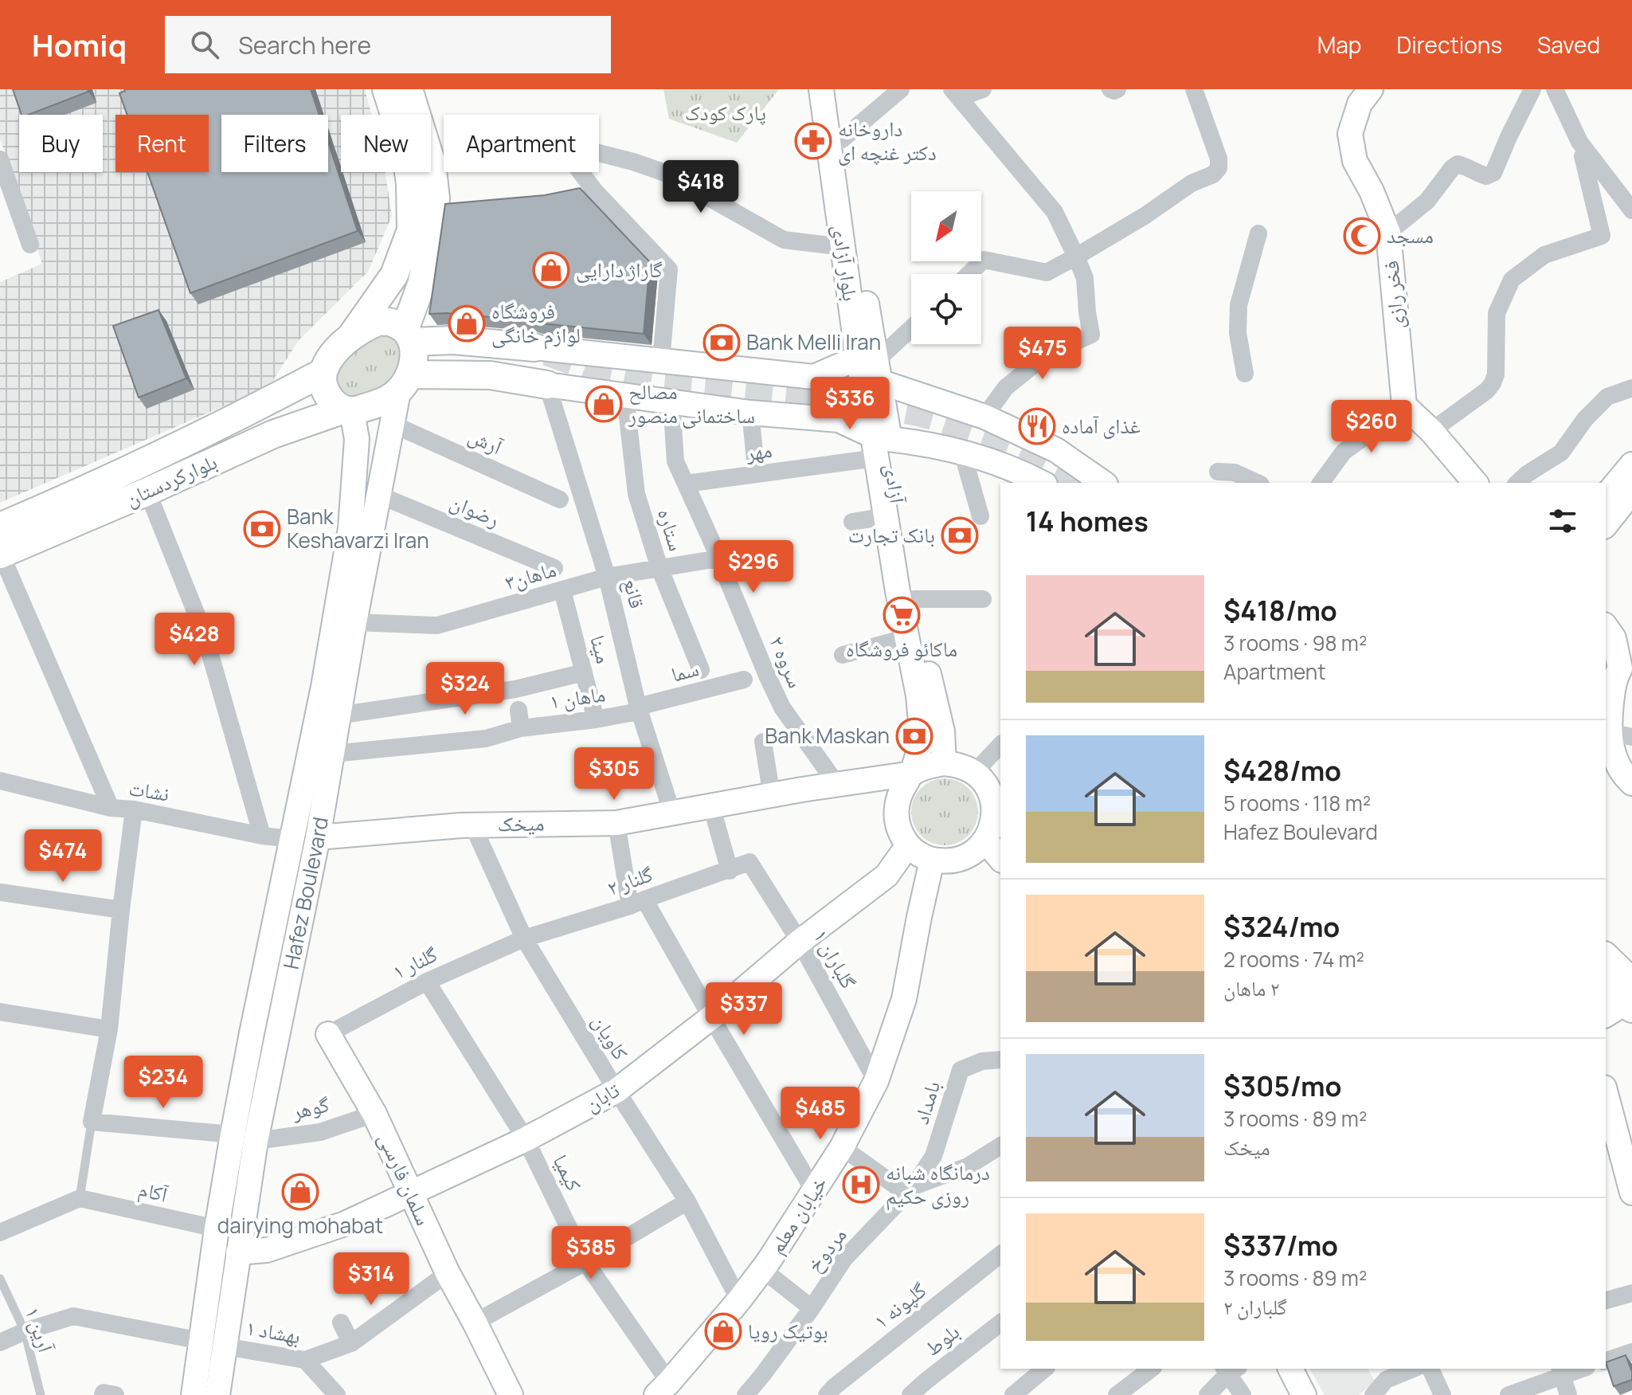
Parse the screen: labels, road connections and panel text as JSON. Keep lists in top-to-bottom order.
{
  "streets": {
    "main road": [
      "بلوار آزادی",
      "فخر رازی",
      "بلوارکردستان",
      "آزادی",
      "میخک",
      "Hafez Boulevard",
      "تابان",
      "سلمان فارسی",
      "خیابان معلم"
    ],
    "street": [
      "آرش",
      "مهر",
      "رضوان",
      "ستاره",
      "ماهان۳",
      "قانع",
      "مینا",
      "سروه ۲",
      "سما",
      "ماهان ۱",
      "نشات",
      "گلنار ۲",
      "گلباران ۱",
      "گلنار ۱",
      "کاویان",
      "بامداد",
      "گوهر",
      "کیمیا",
      "آکام",
      "مردوخ",
      "گلپونه ۱",
      "بهشاد ۱",
      "بلوط"
    ],
    "lane": ["آرین ۱"]
  },
  "crossings": [
    ["بلوار آزادی", "مهر"],
    ["بلوار آزادی", "آزادی"],
    ["بلوار آزادی", "میخک"],
    ["بلوار آزادی", "تابان"],
    ["بلوار آزادی", "خیابان معلم"],
    ["آرش", "Hafez Boulevard"],
    ["مهر", "آزادی"],
    ["مهر", "سروه ۲"],
    ["بلوارکردستان", "Hafez Boulevard"],
    ["آزادی", "میخک"],
    ["آزادی", "تابان"],
    ["آزادی", "خیابان معلم"],
    ["رضوان", "Hafez Boulevard"],
    ["ستاره", "ماهان۳"],
    ["ماهان۳", "قانع"],
    ["ماهان۳", "مینا"],
    ["ماهان۳", "سروه ۲"],
    ["ماهان۳", "Hafez Boulevard"],
    ["قانع", "سما"],
    ["قانع", "ماهان ۱"],
    ["قانع", "میخک"],
    ["مینا", "ماهان ۱"],
    ["سروه ۲", "میخک"],
    ["سما", "ماهان ۱"],
    ["ماهان ۱", "Hafez Boulevard"],
    ["نشات", "Hafez Boulevard"],
    ["میخک", "Hafez Boulevard"],
    ["میخک", "کاویان"],
    ["میخک", "تابان"],
    ["میخک", "خیابان معلم"],
    ["گلنار ۲", "گلباران ۱"],
    ["گلنار ۲", "گلنار ۱"],
    ["گلنار ۲", "کاویان"],
    ["Hafez Boulevard", "تابان"],
    ["Hafez Boulevard", "گوهر"],
    ["Hafez Boulevard", "آکام"],
    ["Hafez Boulevard", "بهشاد ۱"],
    ["گلباران ۱", "تابان"],
    ["گلباران ۱", "خیابان معلم"],
    ["گلنار ۱", "کاویان"],
    ["گلنار ۱", "کیمیا"],
    ["گلنار ۱", "سلمان فارسی"],
    ["کاویان", "تابان"],
    ["کاویان", "خیابان معلم"],
    ["تابان", "کیمیا"],
    ["تابان", "سلمان فارسی"],
    ["تابان", "خیابان معلم"],
    ["بامداد", "مردوخ"],
    ["گوهر", "سلمان فارسی"],
    ["کیمیا", "خیابان معلم"]
  ],
  "parks": ["پارک کودک"],
  "places": {
    "pharmacy": ["داروخانه دکتر غنچه ای"],
    "mosque": ["مسجد"],
    "shop": [
      "گاراژ دارایی",
      "فروشگاه لوازم خانگی",
      "مصالح ساختمانی منصور",
      "dairying mohabat",
      "بوتیک رویا"
    ],
    "bank": [
      "Bank Melli Iran",
      "Bank Keshavarzi Iran",
      "بانک تجارت",
      "Bank Maskan"
    ],
    "restaurant": ["غذای آماده"],
    "supermarket": ["ماکائو فروشگاه"],
    "hospital": ["درمانگاه شبانه روزی حکیم"]
  },
  "north": "bottom left",
  "page": {
    "header": "Homiq",
    "search": "Search here",
    "nav": ["Map", "Directions", "Saved"],
    "chip": [
      "Buy",
      "Rent",
      "Filters",
      "New",
      "Apartment"
    ],
    "price": [
      "$418",
      "$475",
      "$336",
      "$260",
      "$296",
      "$428",
      "$324",
      "$305",
      "$474",
      "$337",
      "$234",
      "$485",
      "$385",
      "$314"
    ],
    "heading": "14 homes",
    "list": [
      {
        "name": "$418/mo",
        "note": "3 rooms · 98 m² · Apartment"
      },
      {
        "name": "$428/mo",
        "note": "5 rooms · 118 m² · Hafez Boulevard"
      },
      {
        "name": "$324/mo",
        "note": "2 rooms · 74 m² · ٢ ماهان"
      },
      {
        "name": "$305/mo",
        "note": "3 rooms · 89 m² · میخک"
      },
      {
        "name": "$337/mo",
        "note": "3 rooms · 89 m² · گلباران ۲"
      }
    ]
  }
}
